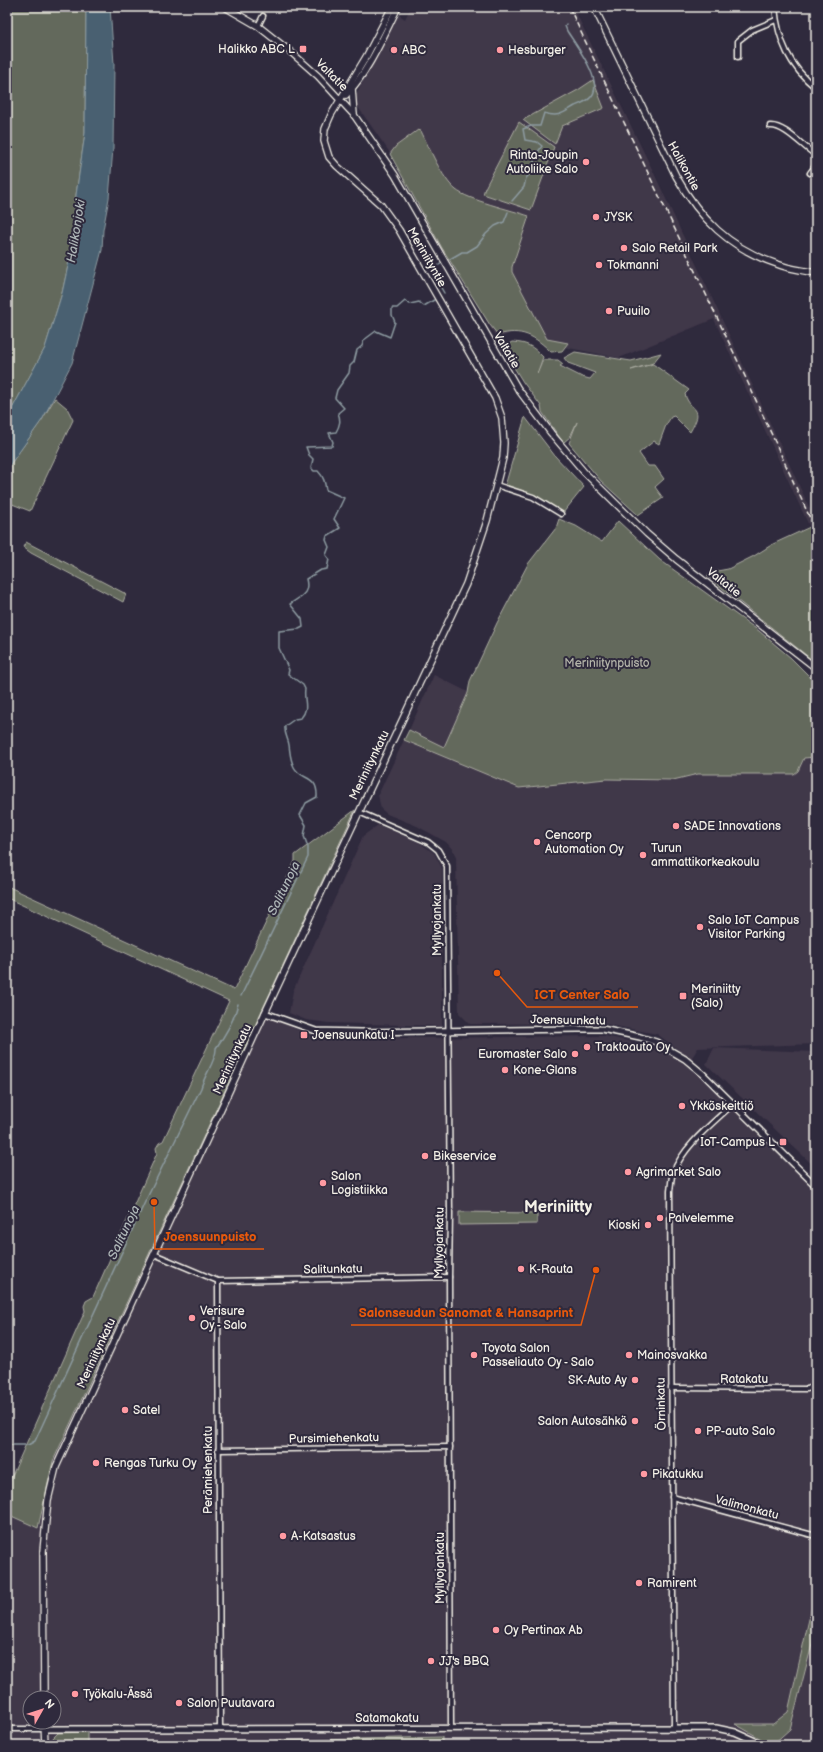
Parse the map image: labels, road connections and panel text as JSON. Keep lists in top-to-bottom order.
{
  "streets": {
    "main road": [
      "Valtatie",
      "Halikontie",
      "Meriniityntie",
      "Meriniitynkatu"
    ],
    "street": [
      "Myllyojankatu",
      "Joensuunkatu",
      "Salitunkatu",
      "Ratakatu",
      "Örninkatu",
      "Pursimiehenkatu",
      "Perämiehenkatu",
      "Valimonkatu",
      "Satamakatu"
    ]
  },
  "crossings": [
    ["Valtatie", "Meriniityntie"],
    ["Meriniityntie", "Meriniitynkatu"],
    ["Meriniitynkatu", "Myllyojankatu"],
    ["Meriniitynkatu", "Joensuunkatu"],
    ["Myllyojankatu", "Joensuunkatu"],
    ["Myllyojankatu", "Salitunkatu"],
    ["Myllyojankatu", "Pursimiehenkatu"],
    ["Myllyojankatu", "Satamakatu"],
    ["Joensuunkatu", "Örninkatu"],
    ["Salitunkatu", "Perämiehenkatu"],
    ["Ratakatu", "Örninkatu"],
    ["Örninkatu", "Valimonkatu"],
    ["Örninkatu", "Satamakatu"],
    ["Pursimiehenkatu", "Perämiehenkatu"],
    ["Perämiehenkatu", "Satamakatu"]
  ],
  "districts": ["Meriniitty"],
  "water": ["Halikonjoki", "Salitunoja"],
  "parks": ["Meriniitynpuisto"],
  "places": {
    "transit": [
      "Halikko ABC L",
      "Meriniitty (Salo)",
      "Joensuunkatu I",
      "IoT-Campus L"
    ],
    "other": [
      "ABC",
      "Hesburger",
      "Rinta-Joupin Autoliike Salo",
      "JYSK",
      "Salo Retail Park",
      "Tokmanni",
      "Puuilo",
      "SADE Innovations",
      "Cencorp Automation Oy",
      "Turun ammattikorkeakoulu",
      "Salo IoT Campus Visitor Parking",
      "ICT Center Salo",
      "Traktoauto Oy",
      "Euromaster Salo",
      "Kone-Glans",
      "Ykköskeittiö",
      "Bikeservice",
      "Agrimarket Salo",
      "Salon Logistiikka",
      "Joensuunpuisto",
      "Palvelemme",
      "Kioski",
      "K-Rauta",
      "Salonseudun Sanomat & Hansaprint",
      "Verisure Oy - Salo",
      "Toyota Salon Passeliauto Oy - Salo",
      "Mainosvakka",
      "SK-Auto Ay",
      "Satel",
      "Salon Autosähkö",
      "PP-auto Salo",
      "Rengas Turku Oy",
      "Pikatukku",
      "A-Katsastus",
      "Ramirent",
      "Oy Pertinax Ab",
      "JJ's BBQ",
      "Työkalu-Ässä",
      "Salon Puutavara"
    ]
  },
  "north": "top right"
}
